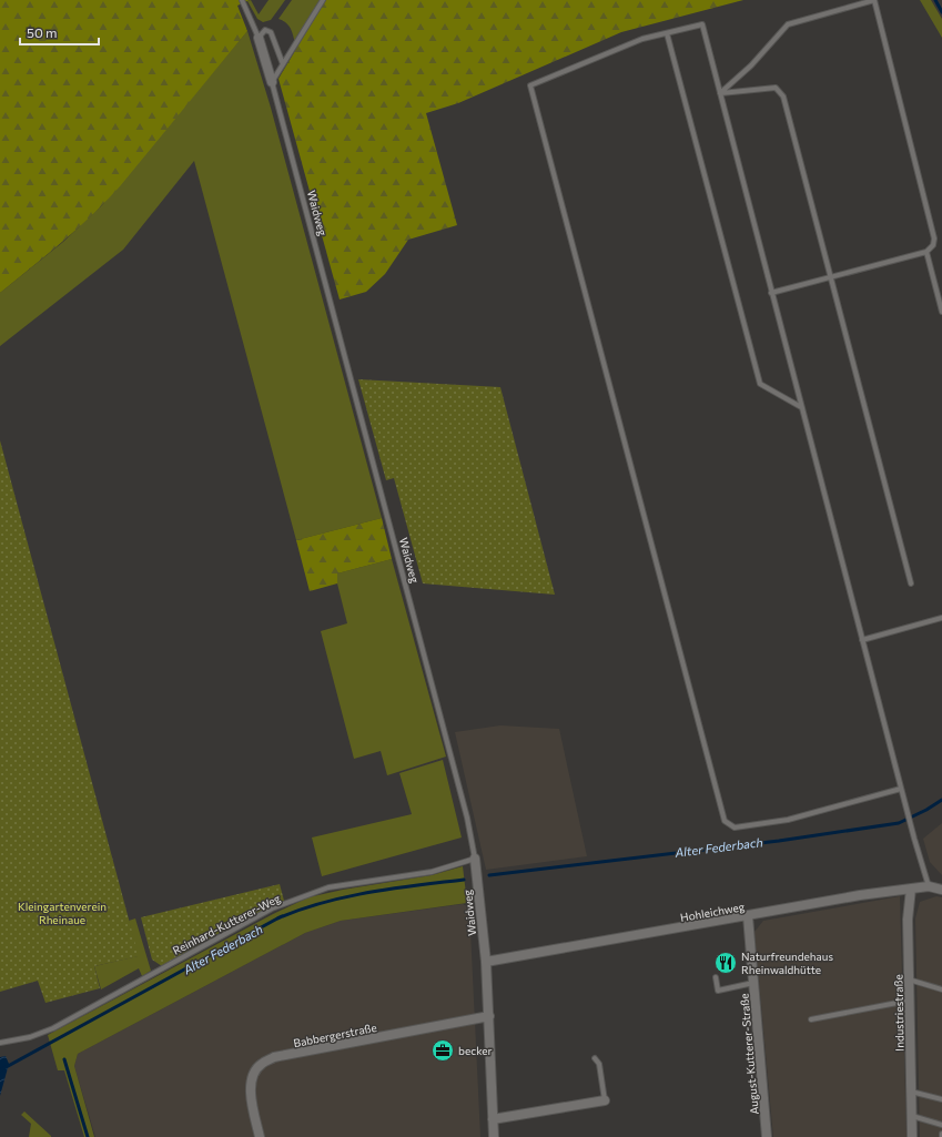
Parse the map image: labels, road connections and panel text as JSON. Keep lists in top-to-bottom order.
{
  "streets": {
    "street": [
      "Waidweg",
      "Hohleichweg",
      "Industriestraße",
      "Babbergerstraße",
      "August-Kutterer-Straße"
    ],
    "lane": ["Reinhard-Kutterer-Weg"]
  },
  "crossings": [
    ["Waidweg", "Hohleichweg"],
    ["Waidweg", "Reinhard-Kutterer-Weg"],
    ["Waidweg", "Babbergerstraße"],
    ["Hohleichweg", "Industriestraße"],
    ["Hohleichweg", "August-Kutterer-Straße"]
  ],
  "water": ["Alter Federbach"],
  "parks": ["Kleingartenverein Rheinaue"],
  "places": {
    "restaurant": ["Naturfreundehaus Rheinwaldhütte"],
    "office": ["becker"]
  },
  "scale_bar": "50 m"
}
